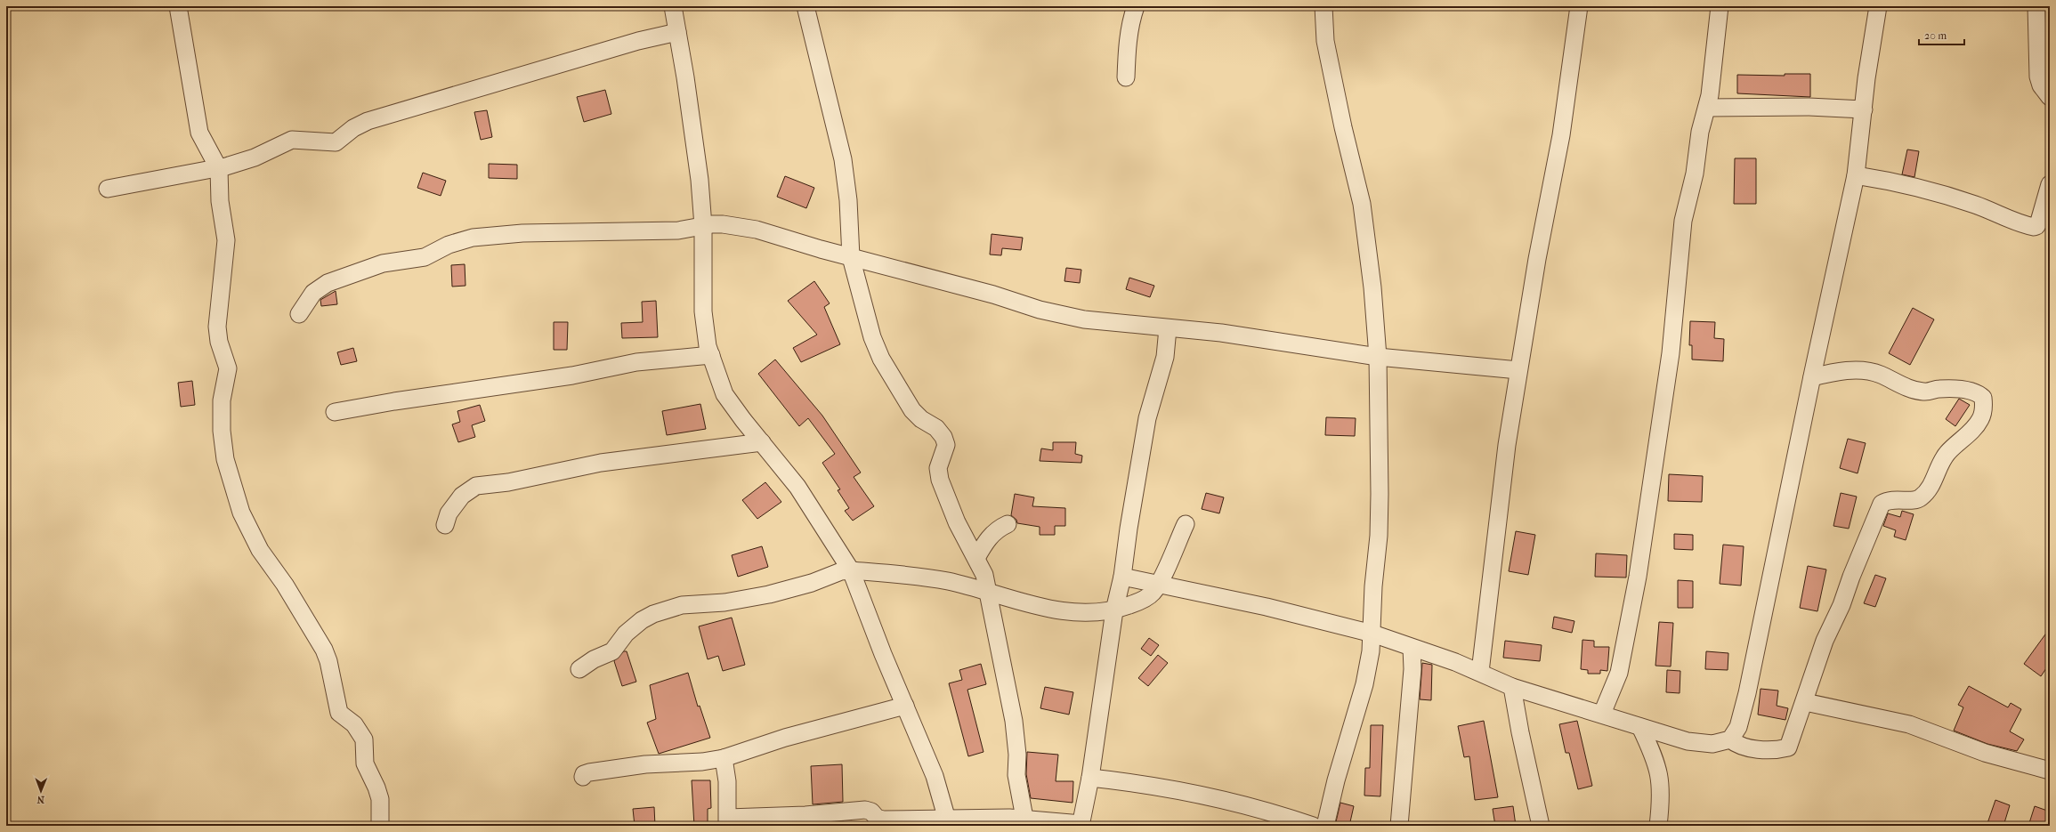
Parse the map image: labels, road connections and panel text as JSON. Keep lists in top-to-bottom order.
{
  "scale_bar": "20 m",
  "north": "bottom"
}
